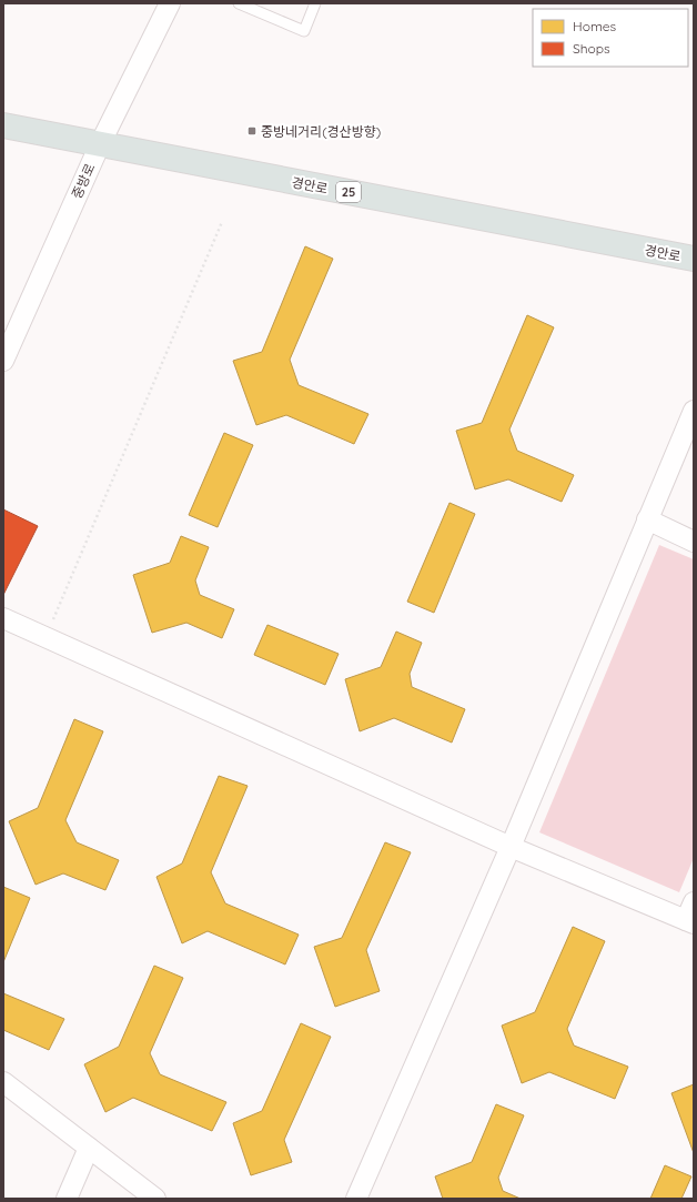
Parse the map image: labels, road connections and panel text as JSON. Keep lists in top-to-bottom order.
{
  "streets": {
    "main road": ["경안로", "25"],
    "street": ["중방로"]
  },
  "crossings": [
    ["중방로", "경안로"]
  ],
  "places": {
    "transit": ["중방네거리(경산방향)"]
  },
  "legend": ["Homes", "Shops"]
}
